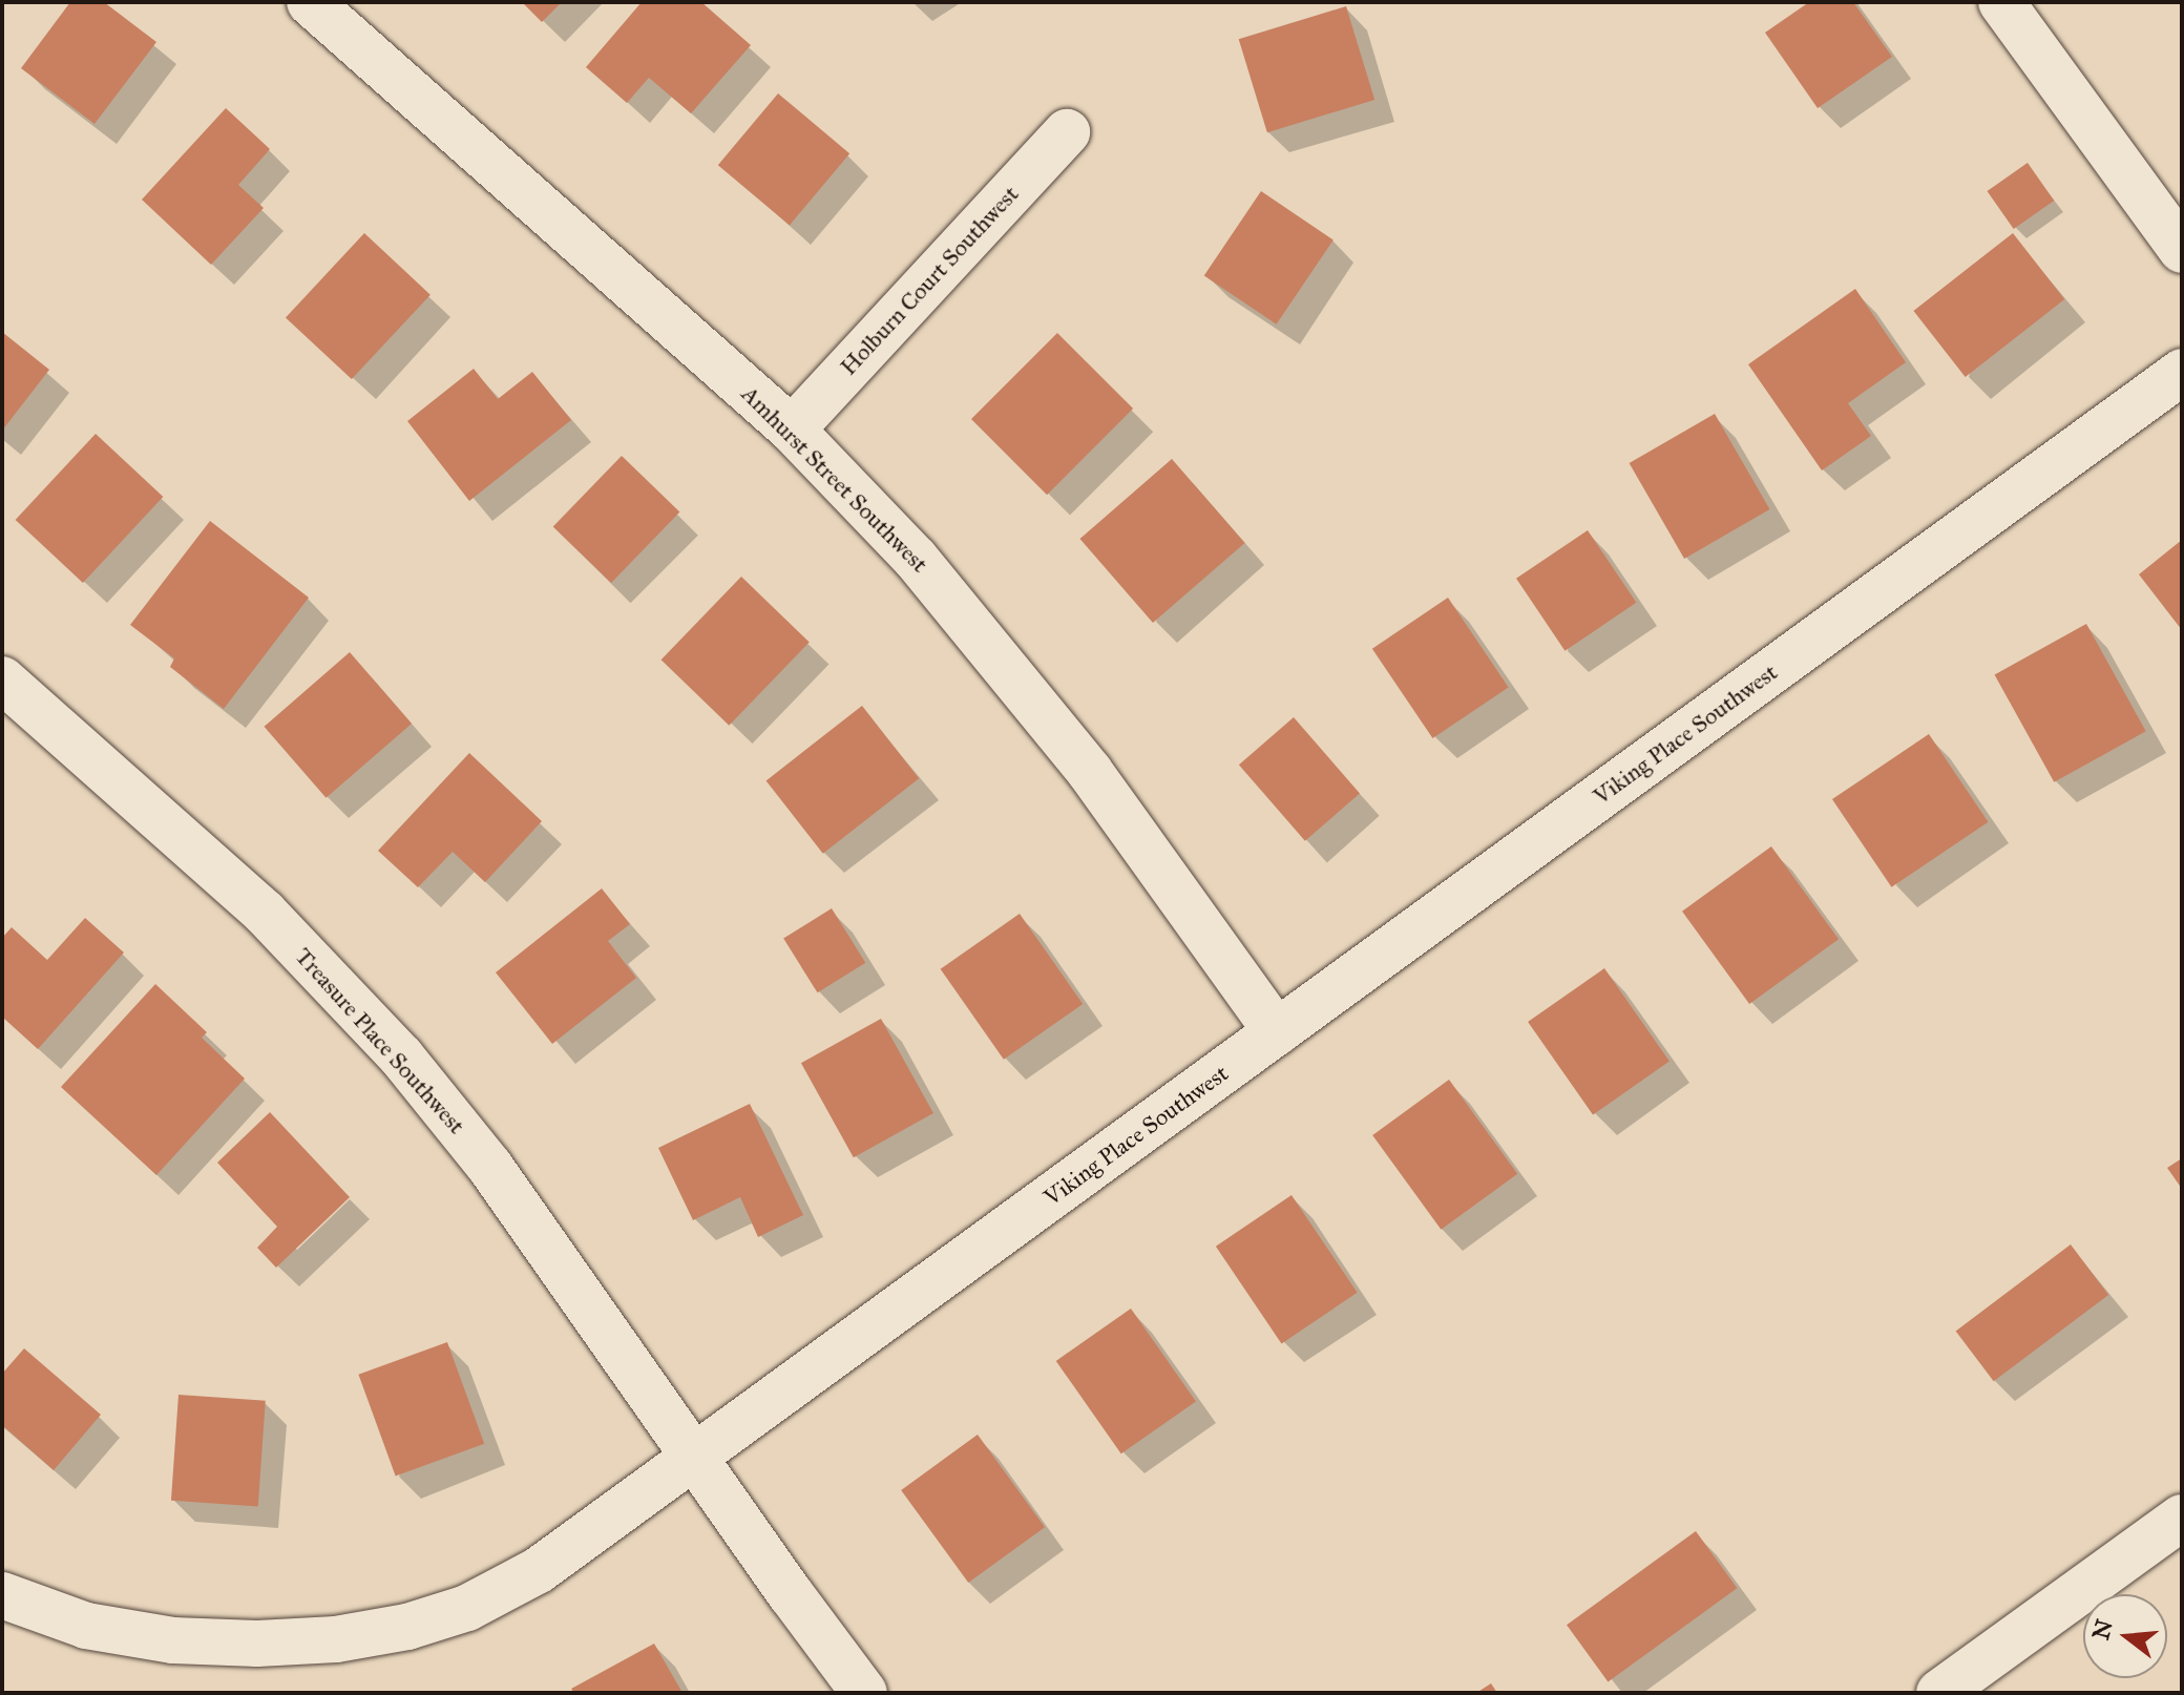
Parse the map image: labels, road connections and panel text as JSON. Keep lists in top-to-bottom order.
{
  "streets": {
    "street": [
      "Holburn Court Southwest",
      "Amhurst Street Southwest",
      "Viking Place Southwest",
      "Treasure Place Southwest"
    ]
  },
  "crossings": [
    ["Holburn Court Southwest", "Amhurst Street Southwest"],
    ["Amhurst Street Southwest", "Viking Place Southwest"],
    ["Viking Place Southwest", "Treasure Place Southwest"]
  ],
  "north": "left"
}
